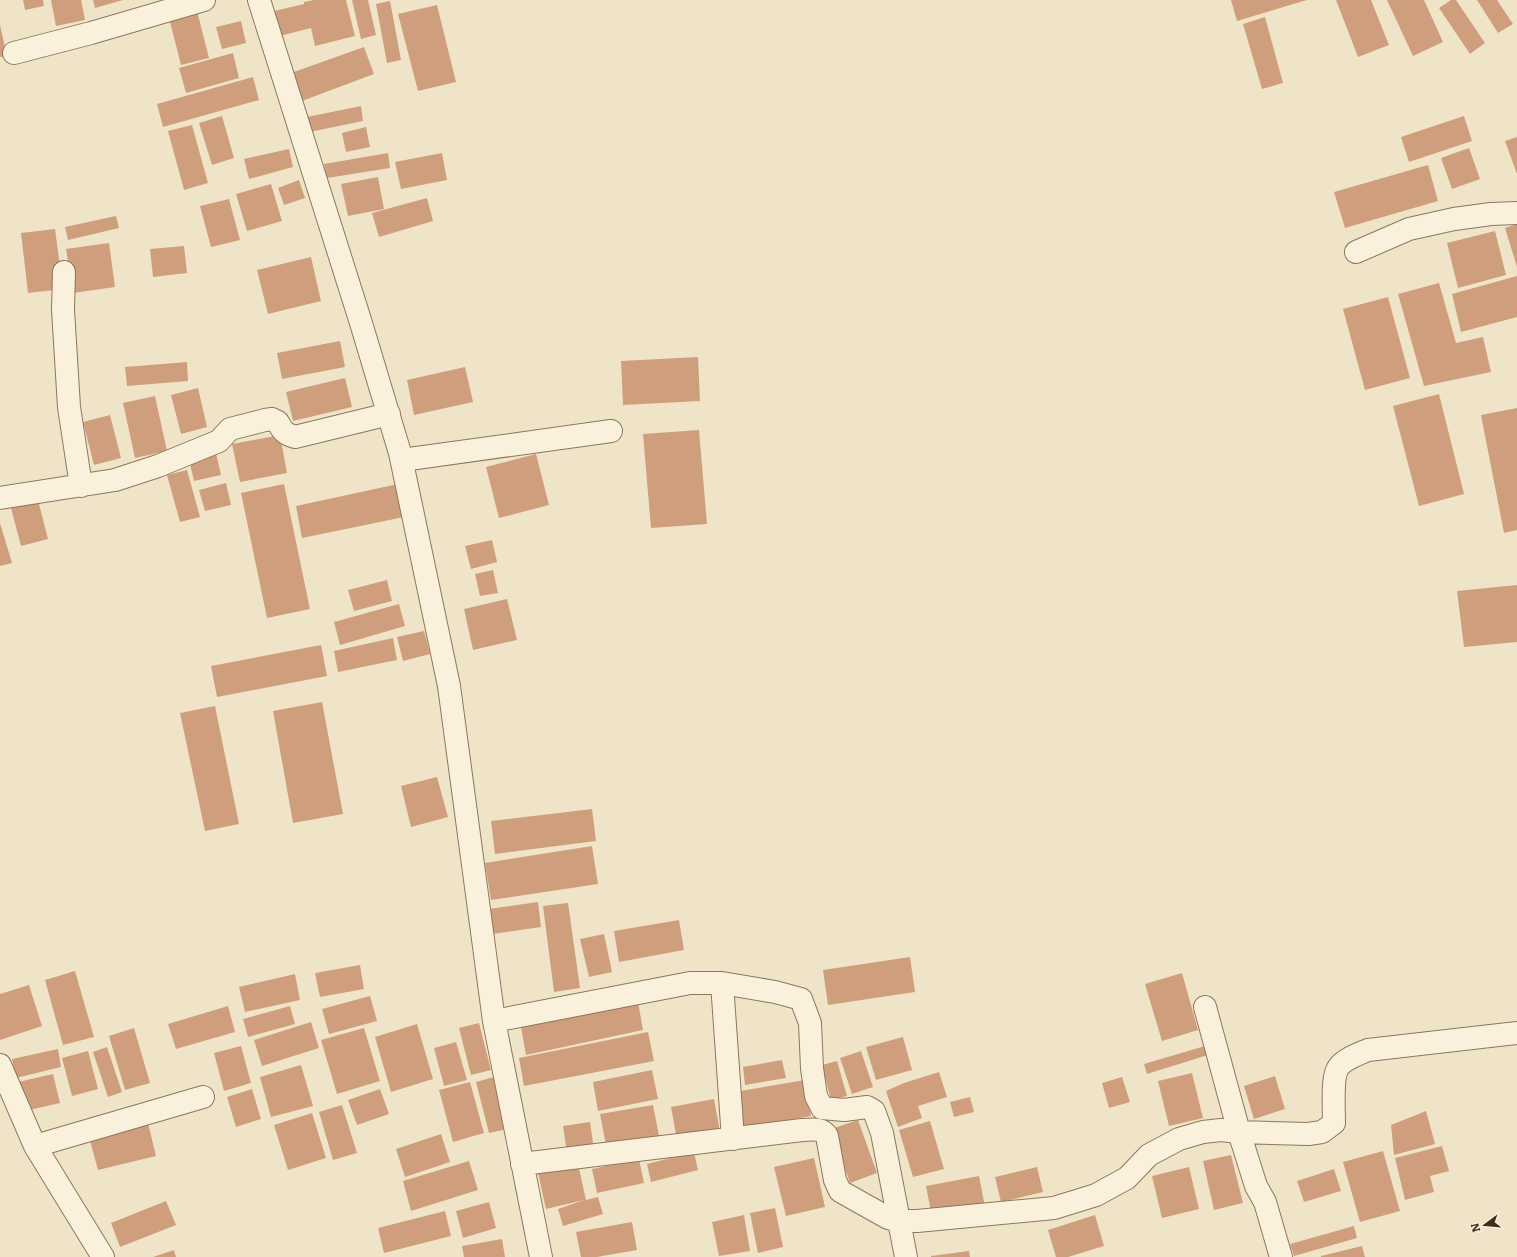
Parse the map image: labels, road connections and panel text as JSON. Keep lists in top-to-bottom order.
{
  "north": "left"
}
